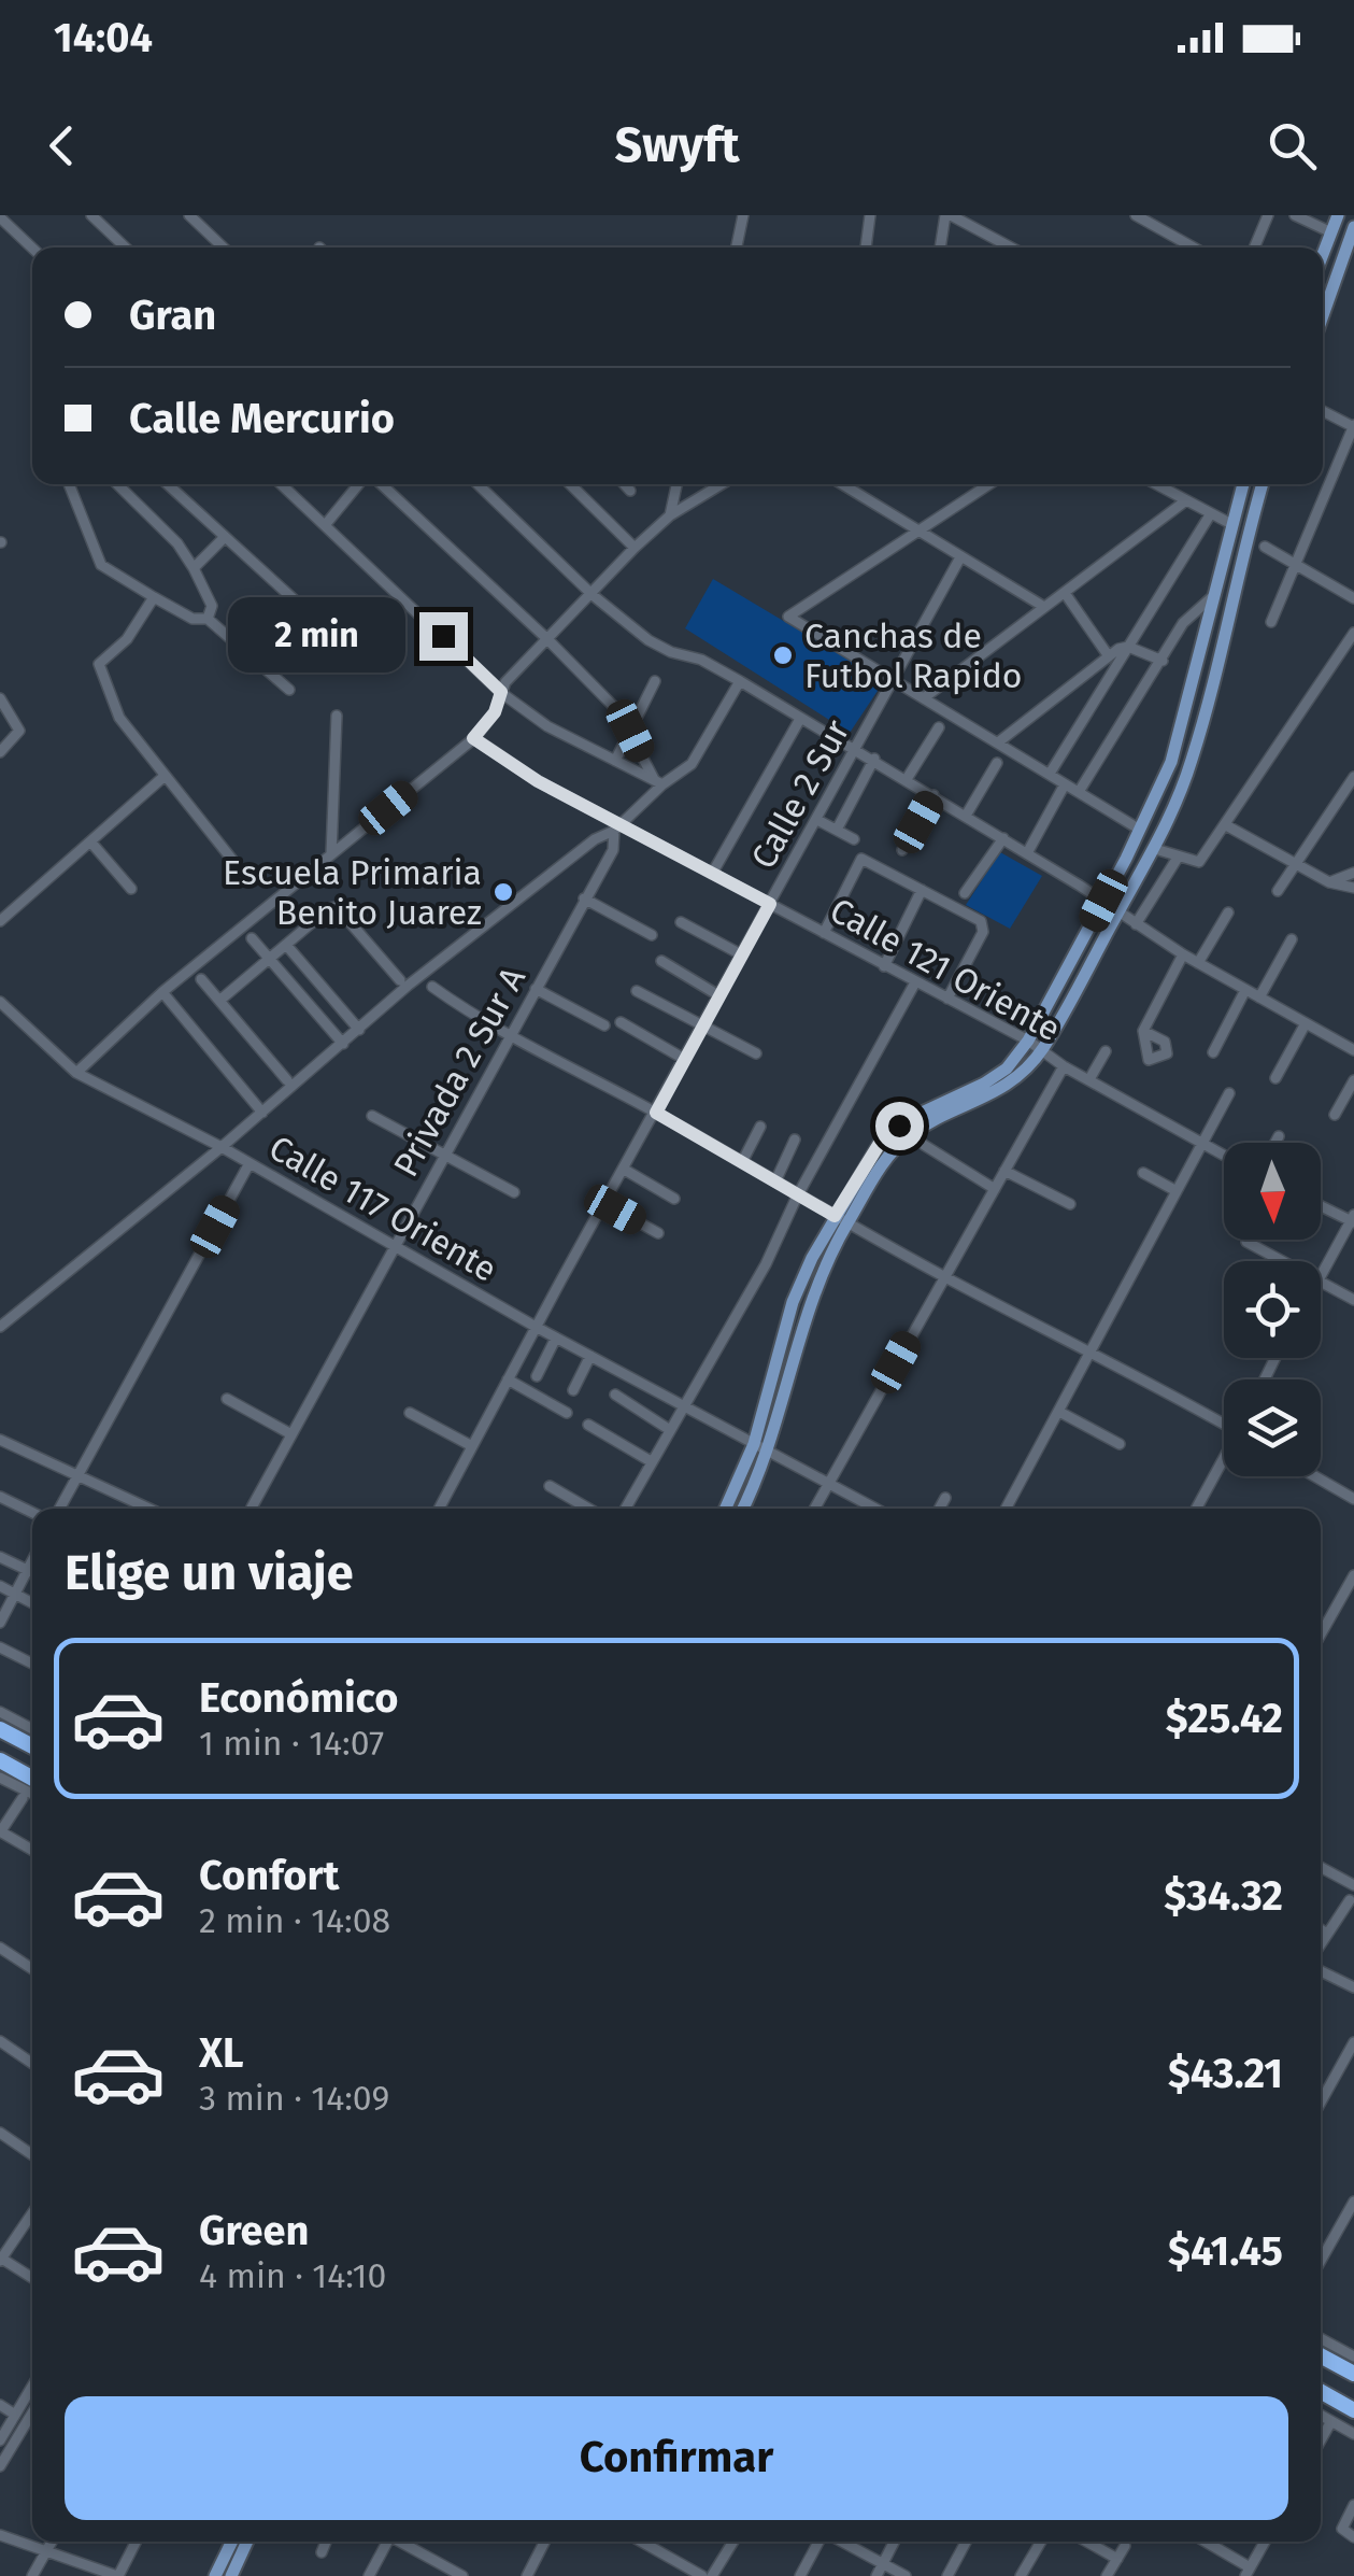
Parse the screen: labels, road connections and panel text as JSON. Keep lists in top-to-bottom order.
{
  "streets": {
    "street": [
      "Calle 2 Sur",
      "Calle 121 Oriente",
      "Privada 2 Sur A",
      "Calle 117 Oriente"
    ]
  },
  "crossings": [
    ["Calle 2 Sur", "Calle 121 Oriente"],
    ["Calle 2 Sur", "Calle 117 Oriente"],
    ["Calle 121 Oriente", "Privada 2 Sur A"],
    ["Privada 2 Sur A", "Calle 117 Oriente"]
  ],
  "places": ["Canchas de Futbol Rapido", "Escuela Primaria Benito Juarez"],
  "north": "bottom",
  "page": {
    "status": "14:04",
    "header": "Swyft",
    "banner": ["Gran", "Calle Mercurio"],
    "bubble": "2 min",
    "heading": "Elige un viaje",
    "list": [
      {
        "name": "Económico",
        "note": "1 min · 14:07",
        "value": "$25.42"
      },
      {
        "name": "Confort",
        "note": "2 min · 14:08",
        "value": "$34.32"
      },
      {
        "name": "XL",
        "note": "3 min · 14:09",
        "value": "$43.21"
      },
      {
        "name": "Green",
        "note": "4 min · 14:10",
        "value": "$41.45"
      }
    ],
    "buttons": "Confirmar"
  }
}
